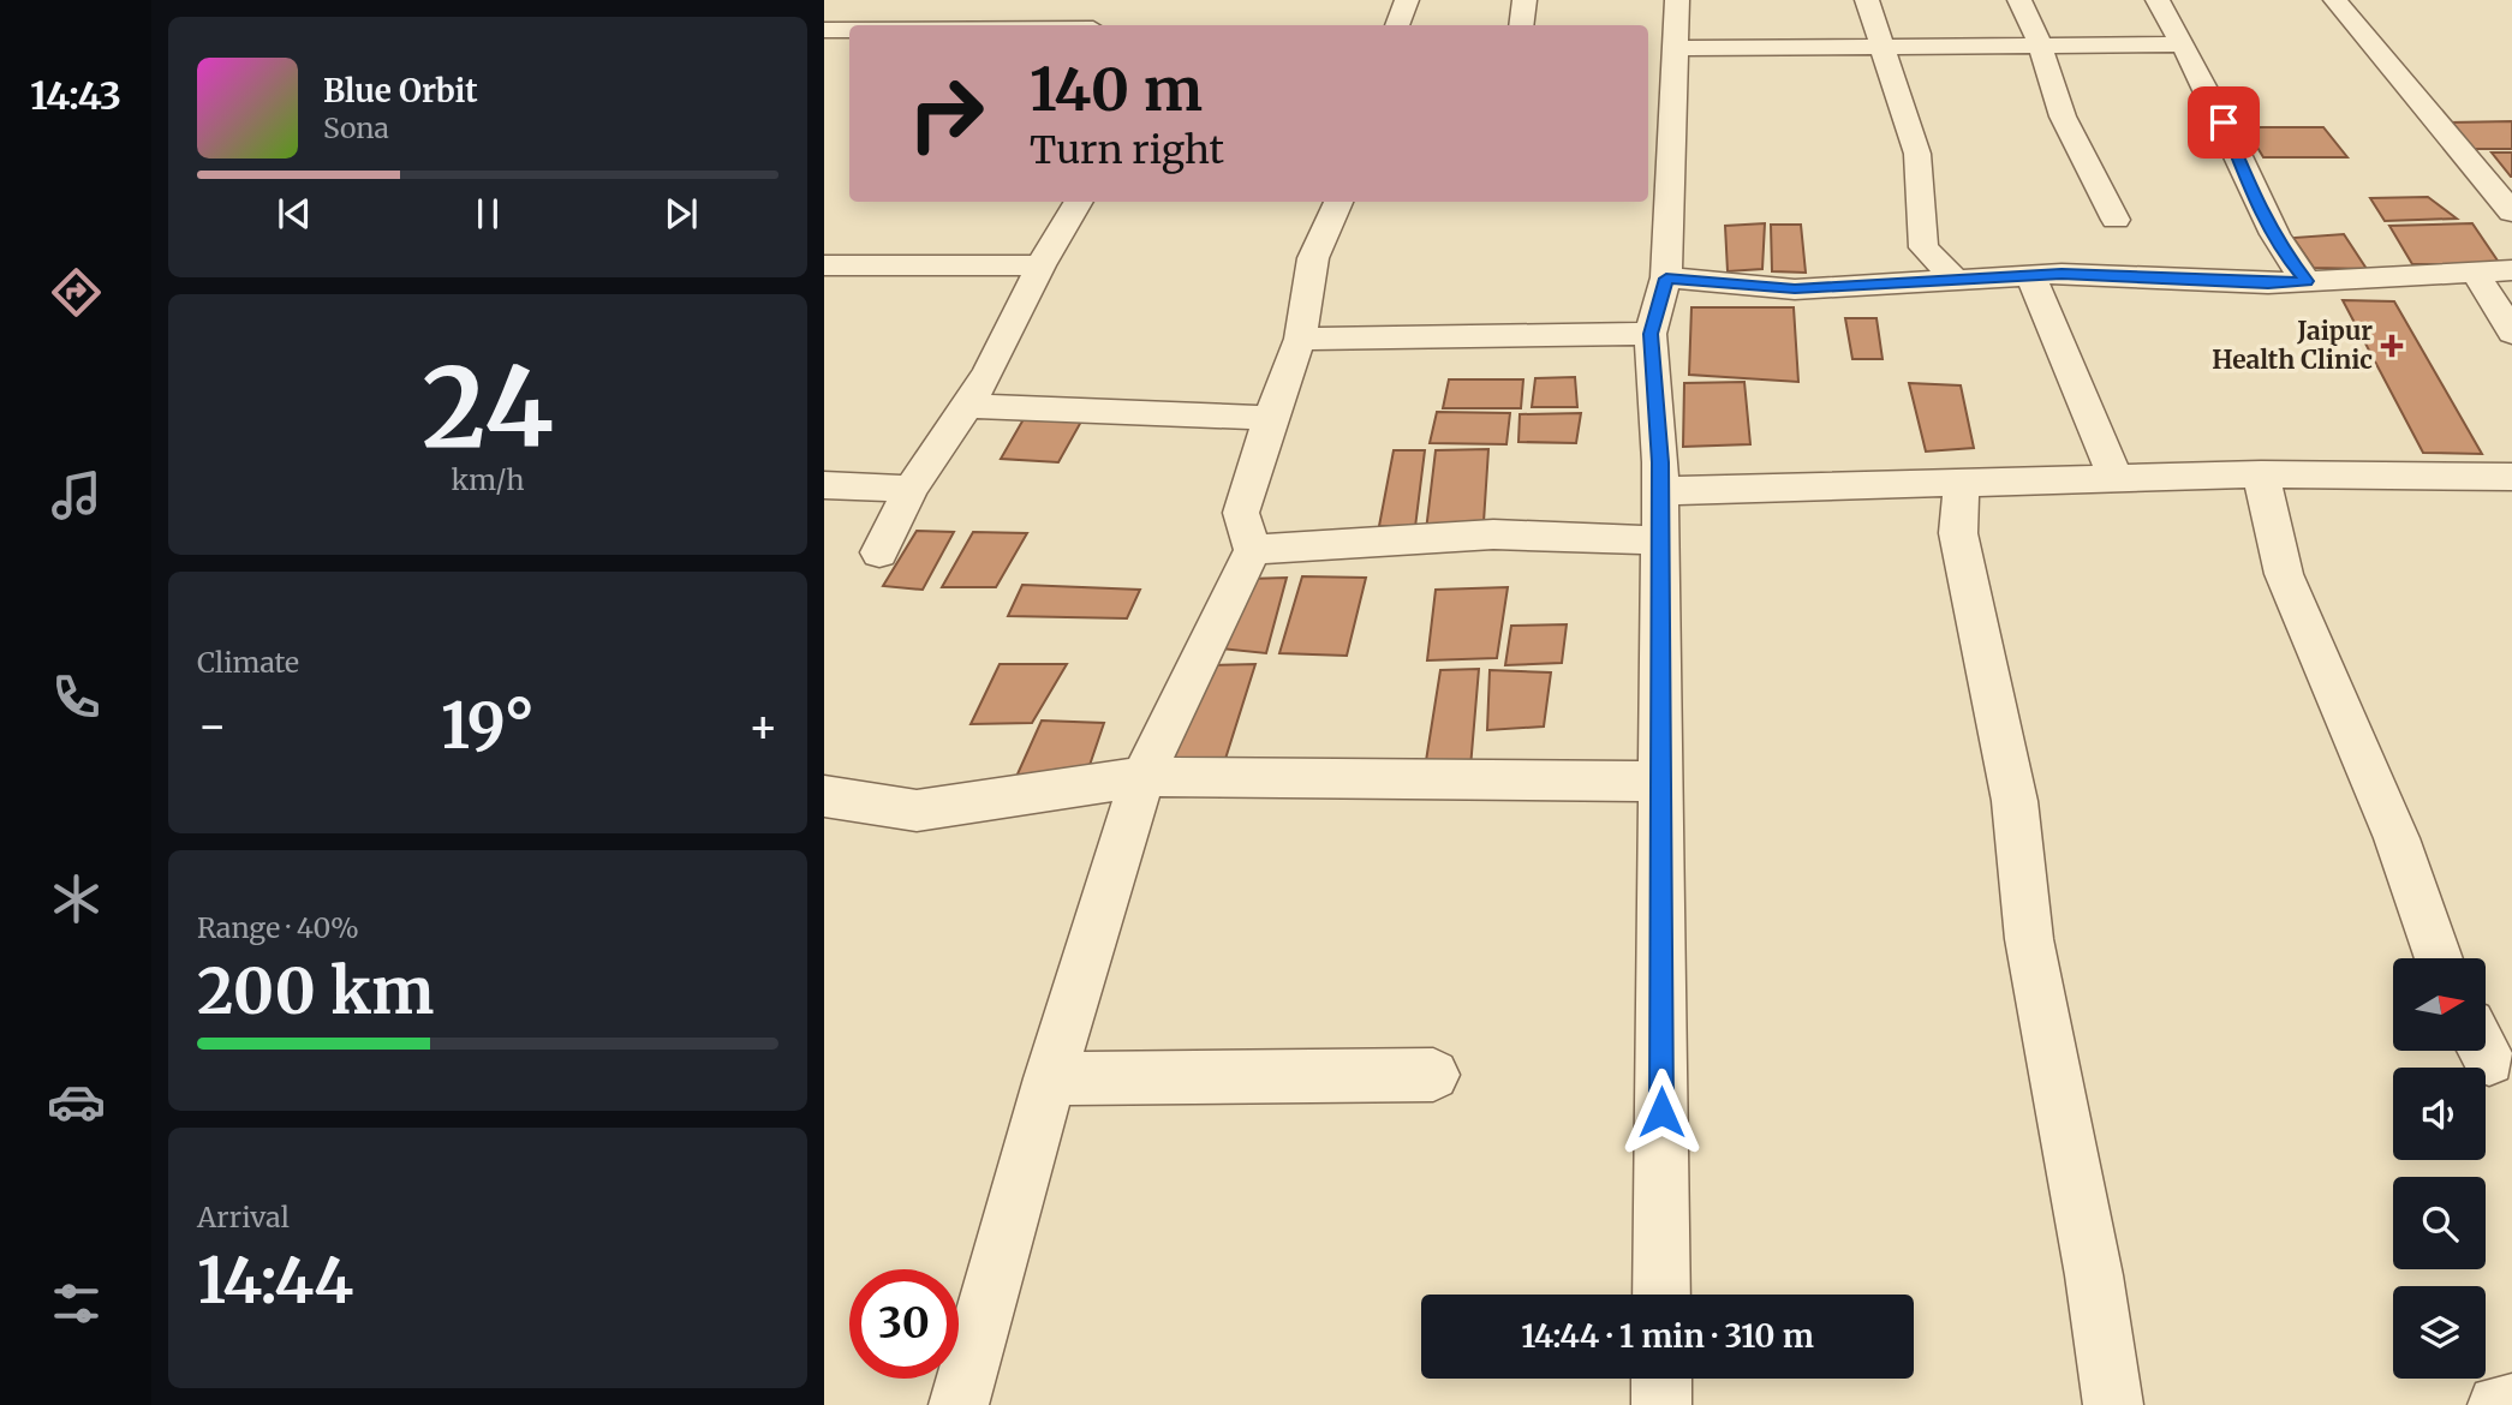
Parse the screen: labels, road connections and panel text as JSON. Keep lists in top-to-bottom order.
{
  "places": {
    "health": ["Jaipur Health Clinic"]
  },
  "north": "right",
  "page": {
    "tabs": "14:43",
    "turn": ["140 m", "Turn right"],
    "song": ["Blue Orbit", "Sona"],
    "tile": [
      ["24", "km/h"],
      "Climate",
      ["Range · 40%", "200 km"],
      ["Arrival", "14:44"]
    ],
    "heat": ["−", "19°", "+"],
    "limit": "30",
    "trip": "14:44 · 1 min · 310 m"
  }
}
